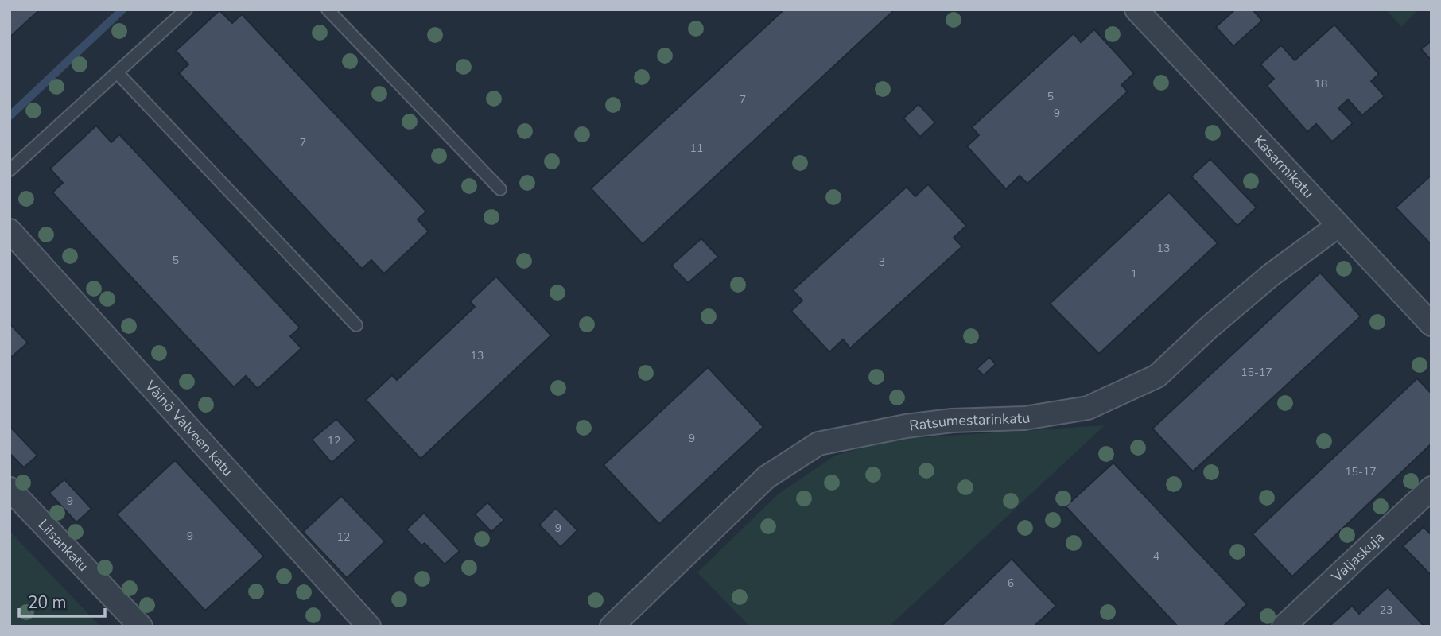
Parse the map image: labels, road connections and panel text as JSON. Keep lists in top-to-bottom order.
{
  "streets": {
    "street": [
      "Kasarmikatu",
      "Ratsumestarinkatu",
      "Väinö Valveen katu",
      "Liisankatu",
      "Valjaskuja"
    ]
  },
  "crossings": [
    ["Kasarmikatu", "Ratsumestarinkatu"]
  ],
  "house_numbers": [
    "18",
    "5",
    "7",
    "9",
    "7",
    "11",
    "13",
    "5",
    "3",
    "1",
    "13",
    "15-17",
    "9",
    "12",
    "15-17",
    "9",
    "9",
    "9",
    "12",
    "4",
    "6",
    "23"
  ],
  "scale_bar": "20 m"
}
